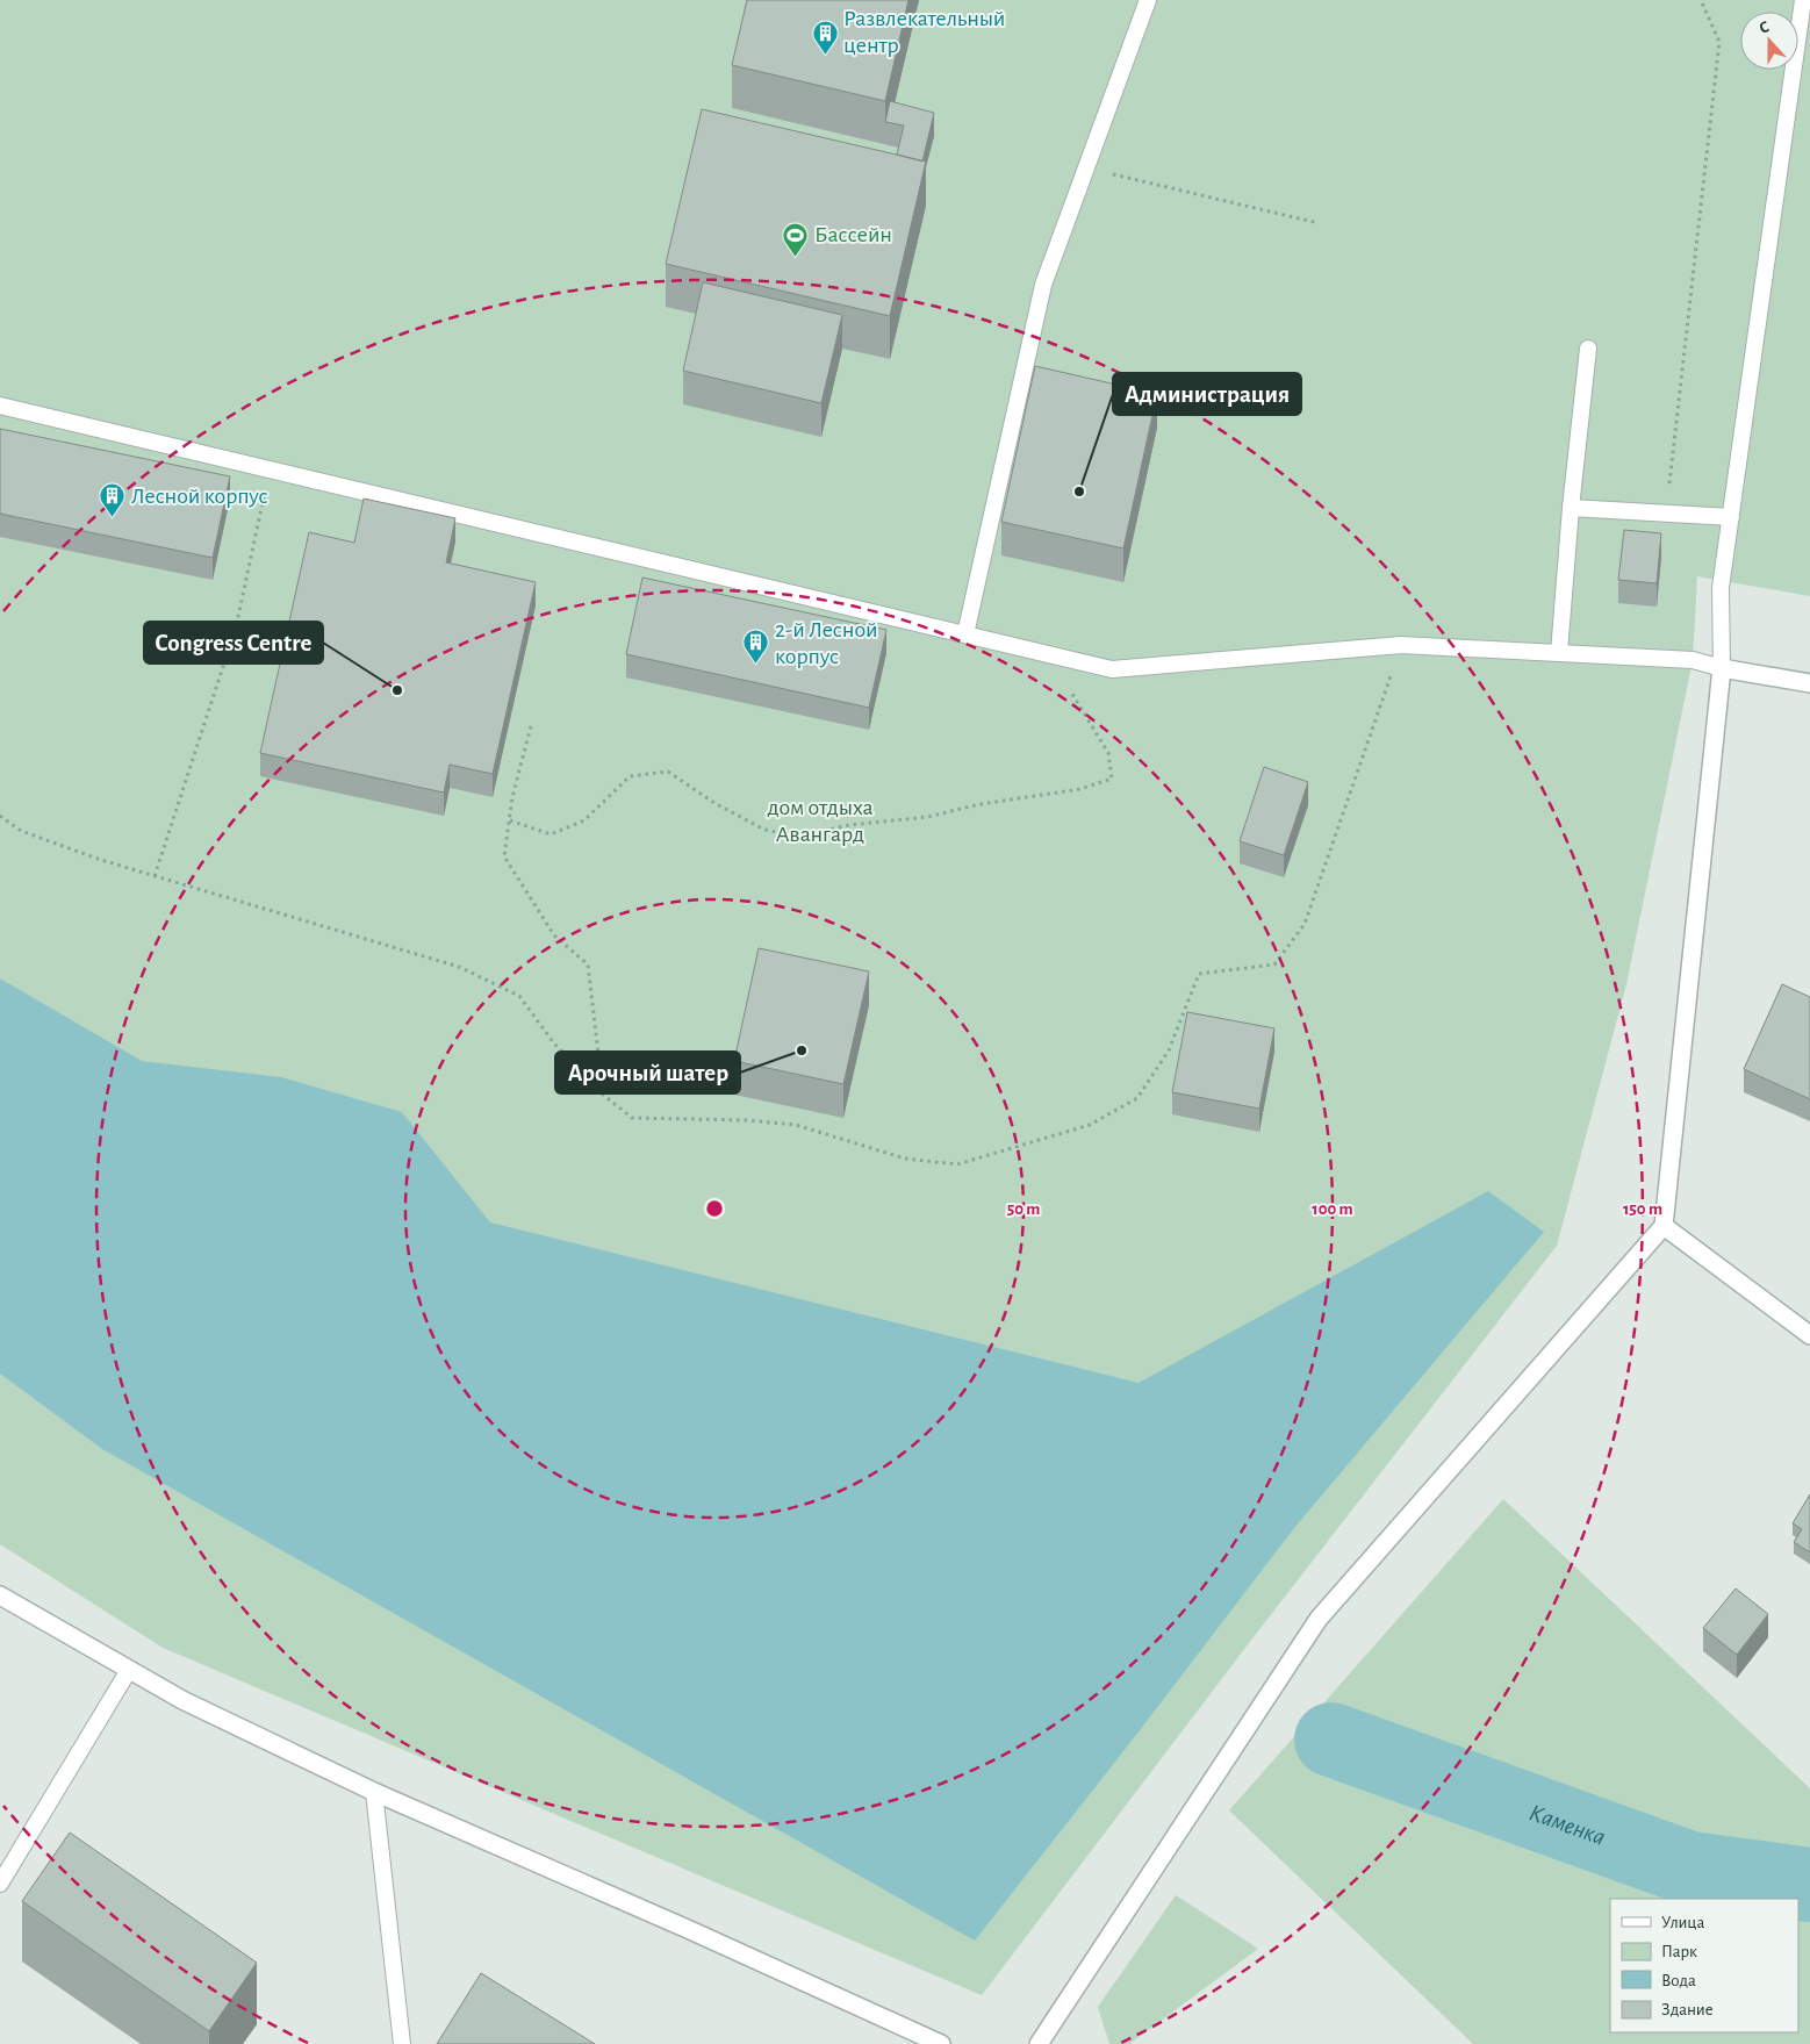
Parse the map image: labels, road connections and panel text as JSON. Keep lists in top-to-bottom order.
{
  "water": ["Каменка"],
  "parks": ["дом отдыха Авангард"],
  "places": {
    "building": ["Развлекательный центр", "Лесной корпус", "2-й Лесной корпус"],
    "sports": ["Бассейн"],
    "other": ["Администрация", "Congress Centre", "Арочный шатер"]
  },
  "legend": [
    "Улица",
    "Парк",
    "Вода",
    "Здание"
  ],
  "north": "top",
  "rings": ["50 m", "100 m", "150 m"]
}
